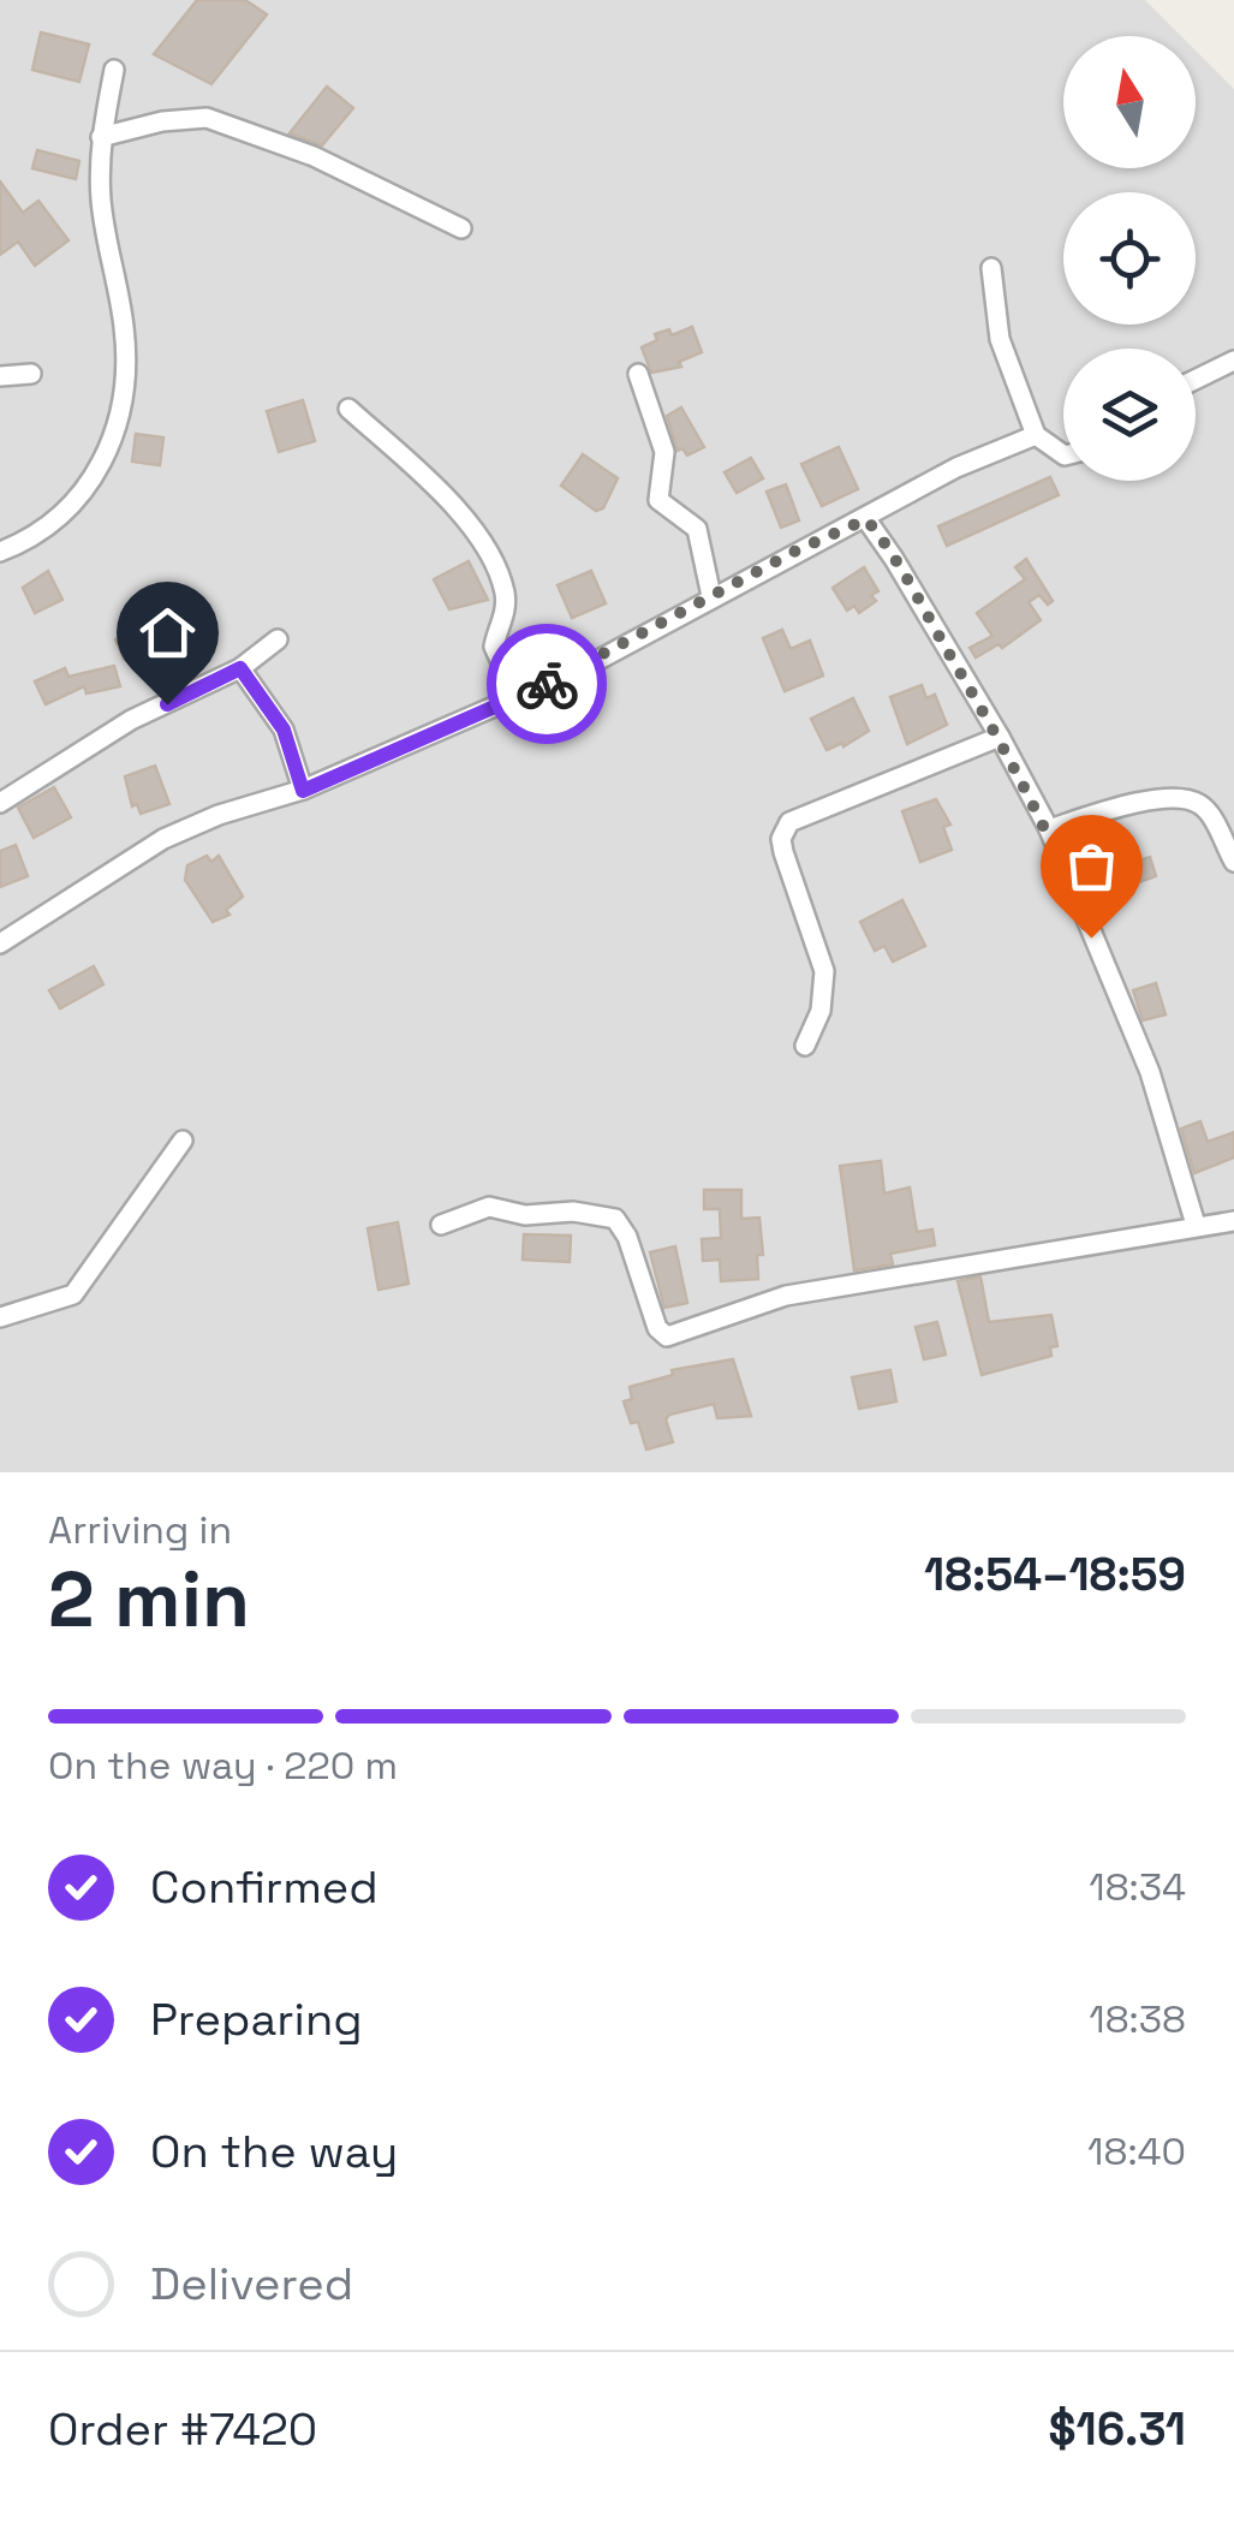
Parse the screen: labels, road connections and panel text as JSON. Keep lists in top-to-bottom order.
{
  "north": "top",
  "page": {
    "heading": ["2 min", "Arriving in", "18:54–18:59"],
    "panel": ["Order #7420", "$16.31"],
    "bar": "On the way · 220 m",
    "list": [
      ["Confirmed", "18:34"],
      ["Preparing", "18:38"],
      ["On the way", "18:40"],
      "Delivered"
    ]
  }
}
